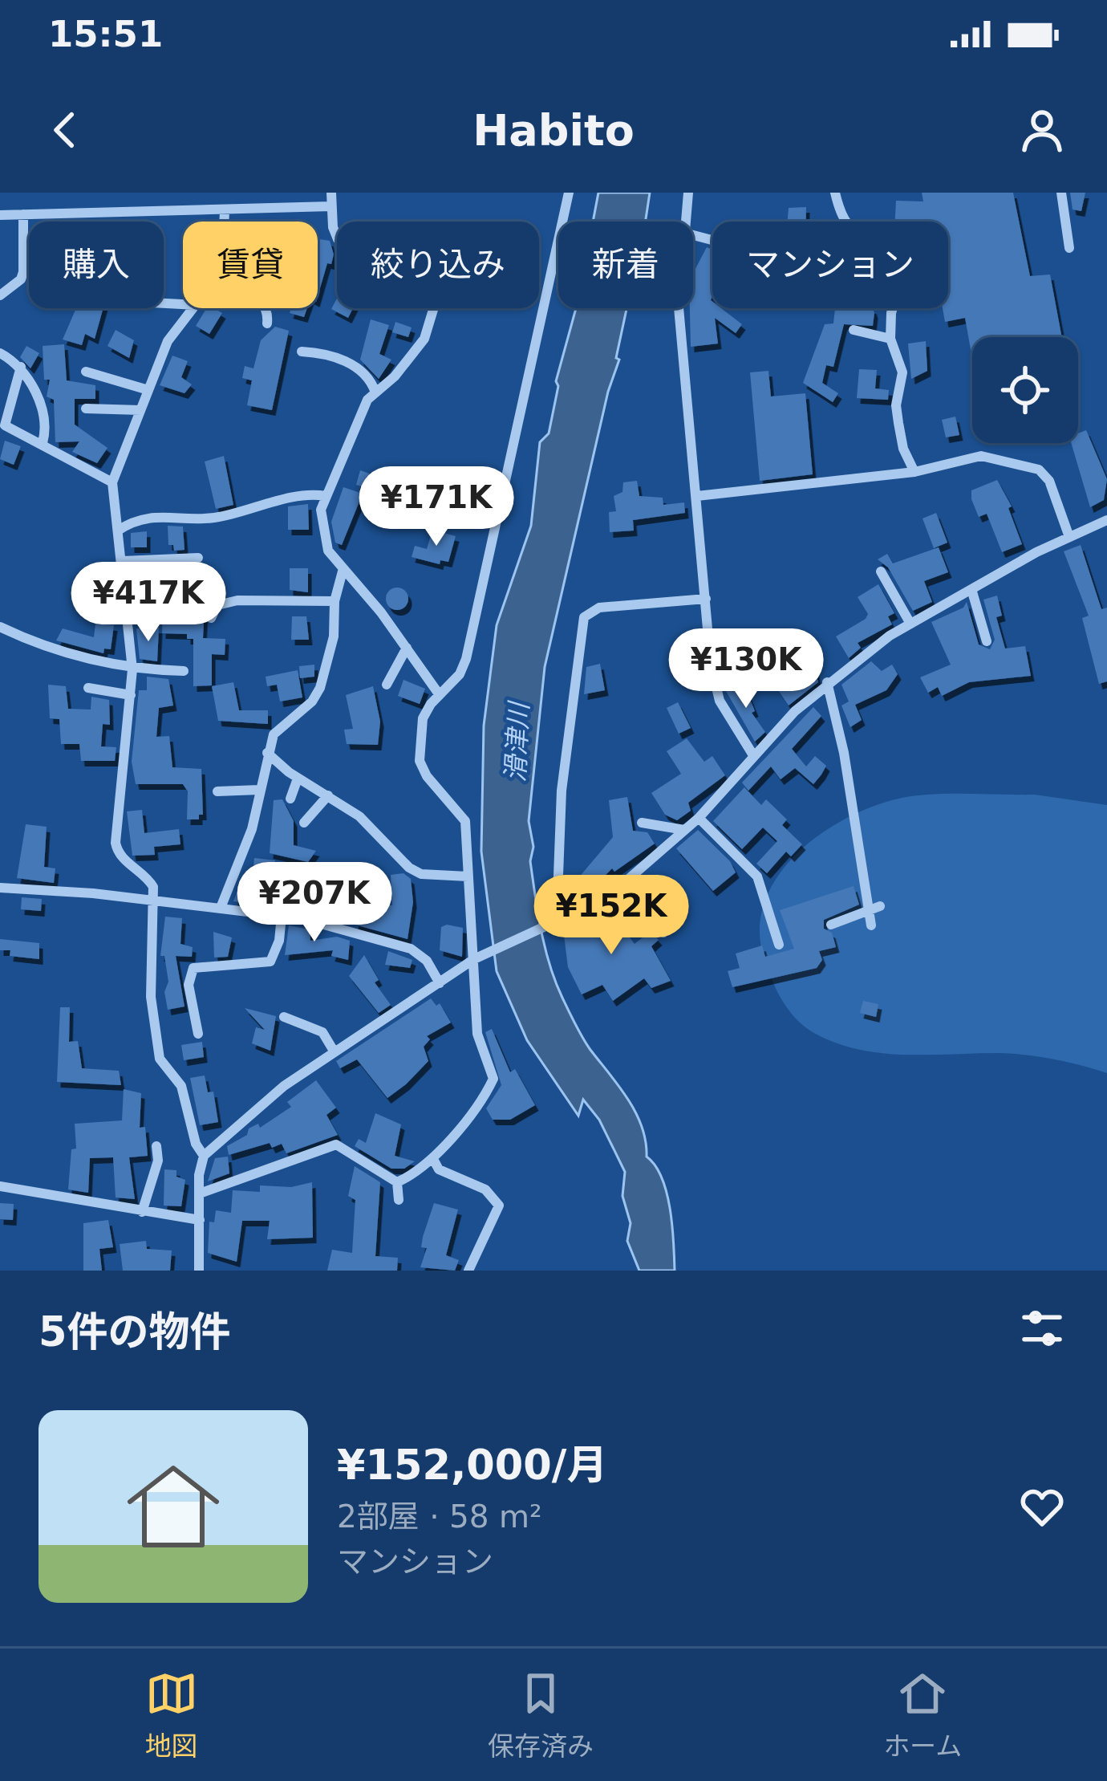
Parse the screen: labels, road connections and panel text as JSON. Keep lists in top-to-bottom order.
{
  "water": ["滑津川"],
  "page": {
    "status": "15:51",
    "header": "Habito",
    "chip": [
      "購入",
      "賃貸",
      "絞り込み",
      "新着",
      "マンション"
    ],
    "price": [
      "¥171K",
      "¥417K",
      "¥130K",
      "¥207K",
      "¥152K"
    ],
    "heading": "5件の物件",
    "list": [
      {
        "name": "¥152,000/月",
        "note": "2部屋 · 58 m² · マンション"
      }
    ],
    "tabs": ["地図", "保存済み", "ホーム"]
  }
}
